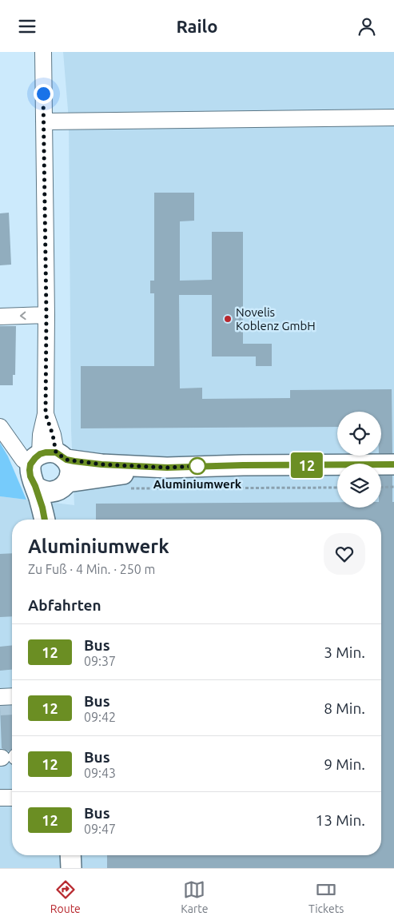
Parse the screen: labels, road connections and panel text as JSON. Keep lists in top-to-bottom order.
{
  "places": ["Novelis Koblenz GmbH", "Aluminiumwerk"],
  "lines": ["bus line 12"],
  "page": {
    "header": "Railo",
    "on_map": "12",
    "heading": [
      ["Aluminiumwerk", "Zu Fuß · 4 Min. · 250 m"],
      "Abfahrten"
    ],
    "list": [
      {
        "mark": "12",
        "name": "Bus",
        "note": "09:37",
        "value": "3 Min."
      },
      {
        "mark": "12",
        "name": "Bus",
        "note": "09:42",
        "value": "8 Min."
      },
      {
        "mark": "12",
        "name": "Bus",
        "note": "09:43",
        "value": "9 Min."
      },
      {
        "mark": "12",
        "name": "Bus",
        "note": "09:47",
        "value": "13 Min."
      }
    ],
    "tabs": ["Route", "Karte", "Tickets"]
  }
}
